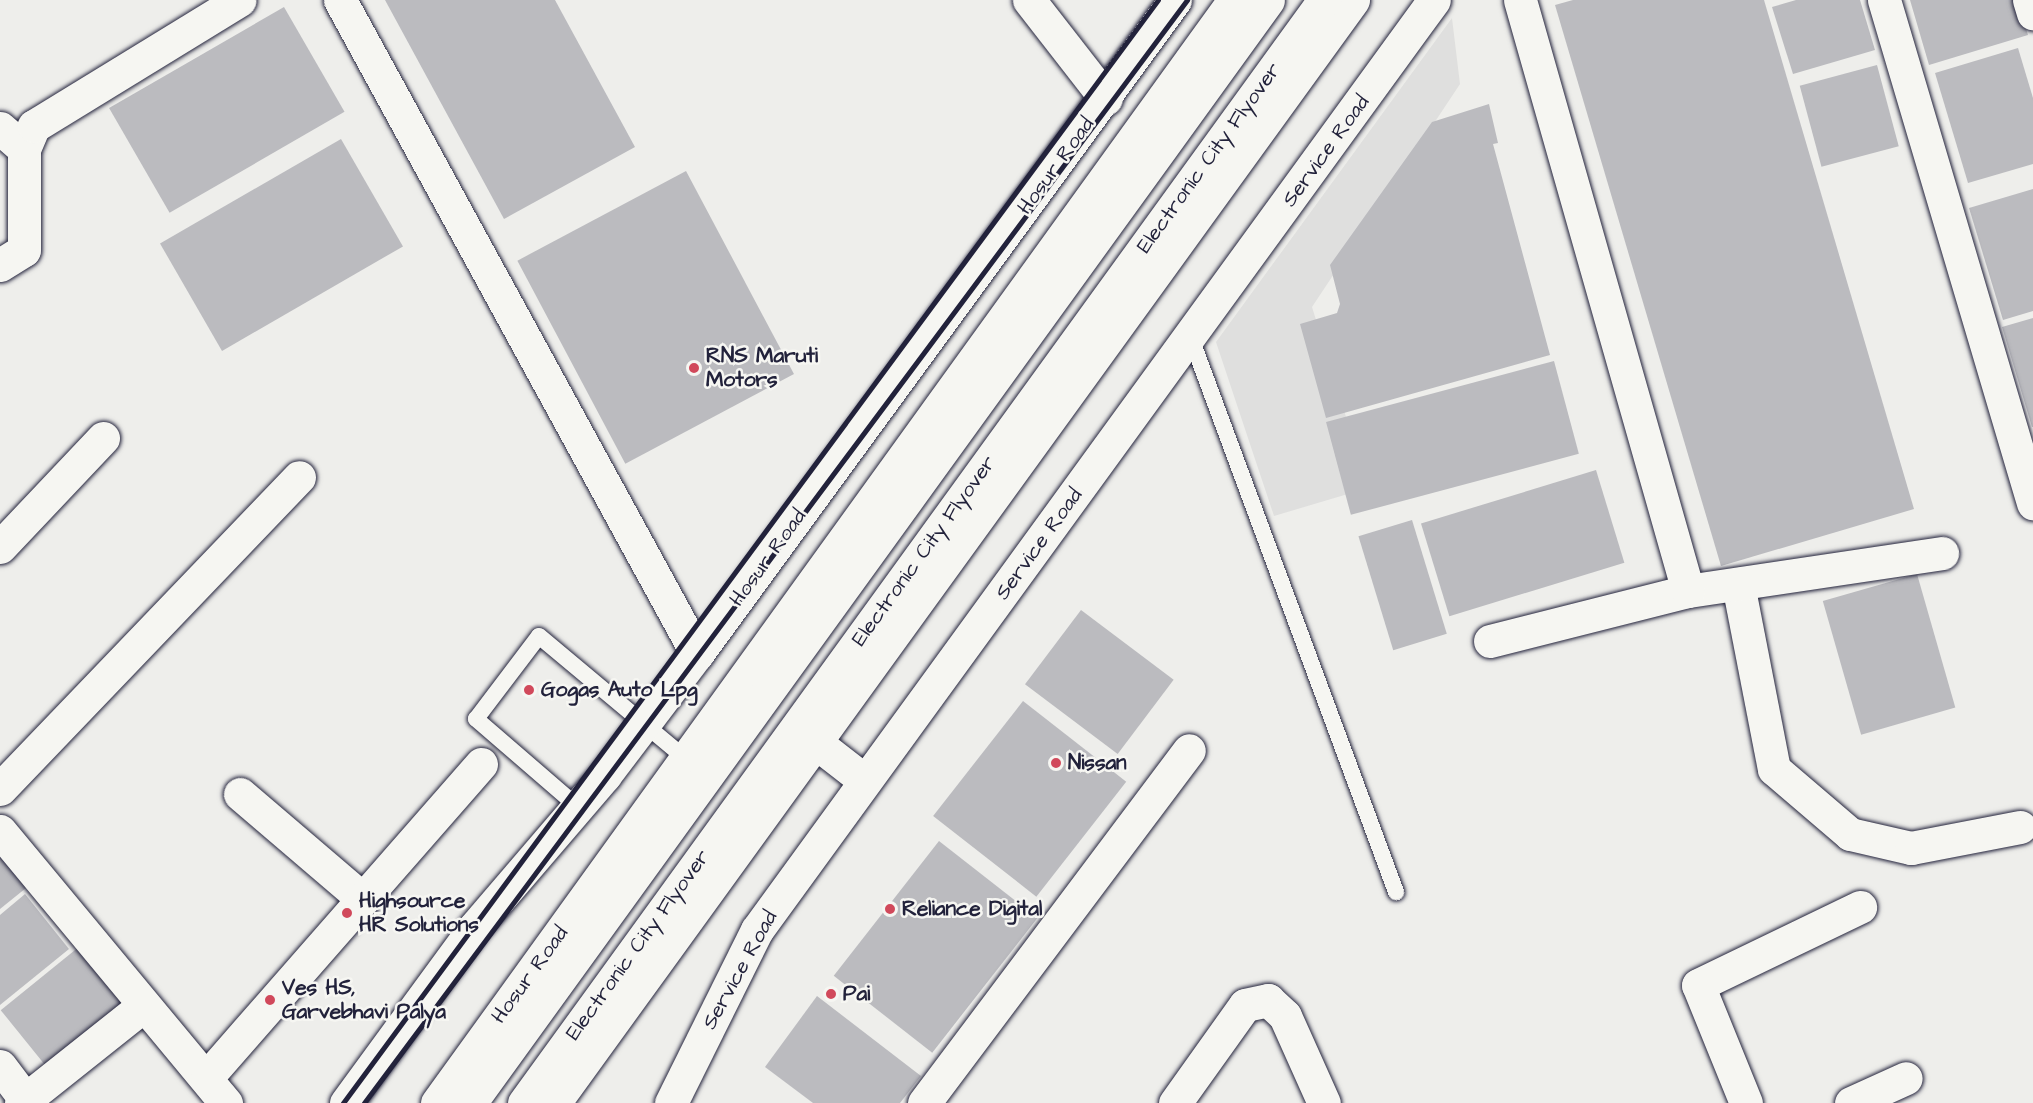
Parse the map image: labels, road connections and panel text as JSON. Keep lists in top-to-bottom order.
{
  "streets": {
    "main road": ["Service Road", "Electronic City Flyover", "Hosur Road"]
  },
  "places": [
    "RNS Maruti Motors",
    "Gogas Auto Lpg",
    "Nissan",
    "Reliance Digital",
    "Highsource HR Solutions",
    "Pai",
    "Ves HS, Garvebhavi Palya"
  ]
}
